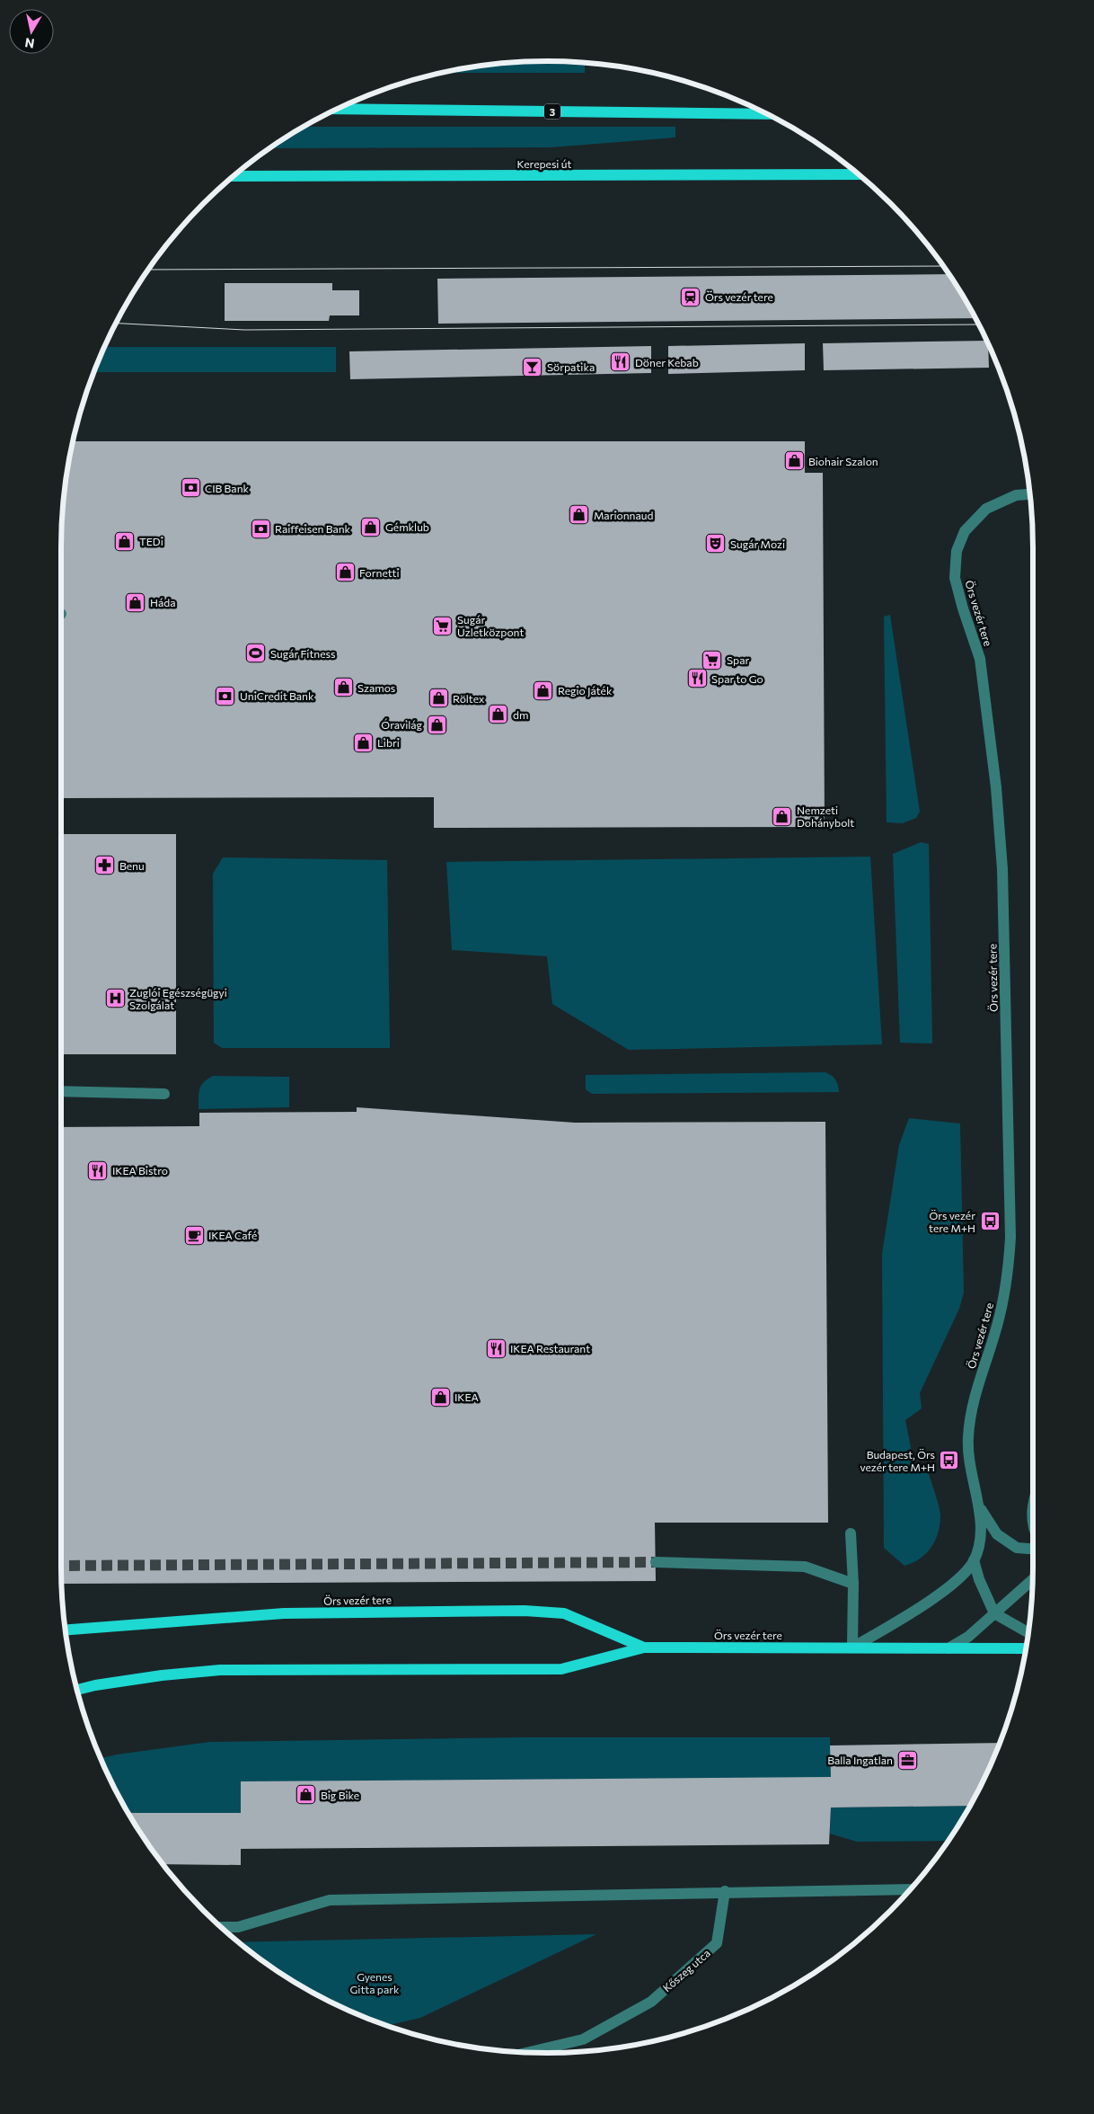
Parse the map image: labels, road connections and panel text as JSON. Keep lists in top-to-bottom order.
{
  "streets": {
    "main road": ["3", "Kerepesi út", "Örs vezér tere"],
    "street": ["Kőszeg utca"]
  },
  "parks": ["Gyenes Gitta park"],
  "places": {
    "station": ["Örs vezér tere"],
    "restaurant": [
      "Döner Kebab",
      "Spar to Go",
      "IKEA Bistro",
      "IKEA Restaurant"
    ],
    "bar": ["Sörpatika"],
    "shop": [
      "Biohair Szalon",
      "Marionnaud",
      "Gémklub",
      "TEDi",
      "Fornetti",
      "Háda",
      "Szamos",
      "Regio Játék",
      "Röltex",
      "dm",
      "Óravilág",
      "Libri",
      "Nemzeti Dohánybolt",
      "IKEA",
      "Big Bike"
    ],
    "bank": ["CIB Bank", "Raiffeisen Bank", "UniCredit Bank"],
    "theatre": ["Sugár Mozi"],
    "supermarket": ["Sugár Üzletközpont", "Spar"],
    "sports": ["Sugár Fitness"],
    "pharmacy": ["Benu"],
    "hospital": ["Zuglói Egészségügyi Szolgálat"],
    "bus stop": ["Örs vezér tere M+H", "Budapest, Örs vezér tere M+H"],
    "cafe": ["IKEA Café"],
    "office": ["Balla Ingatlan"]
  },
  "north": "bottom"
}
